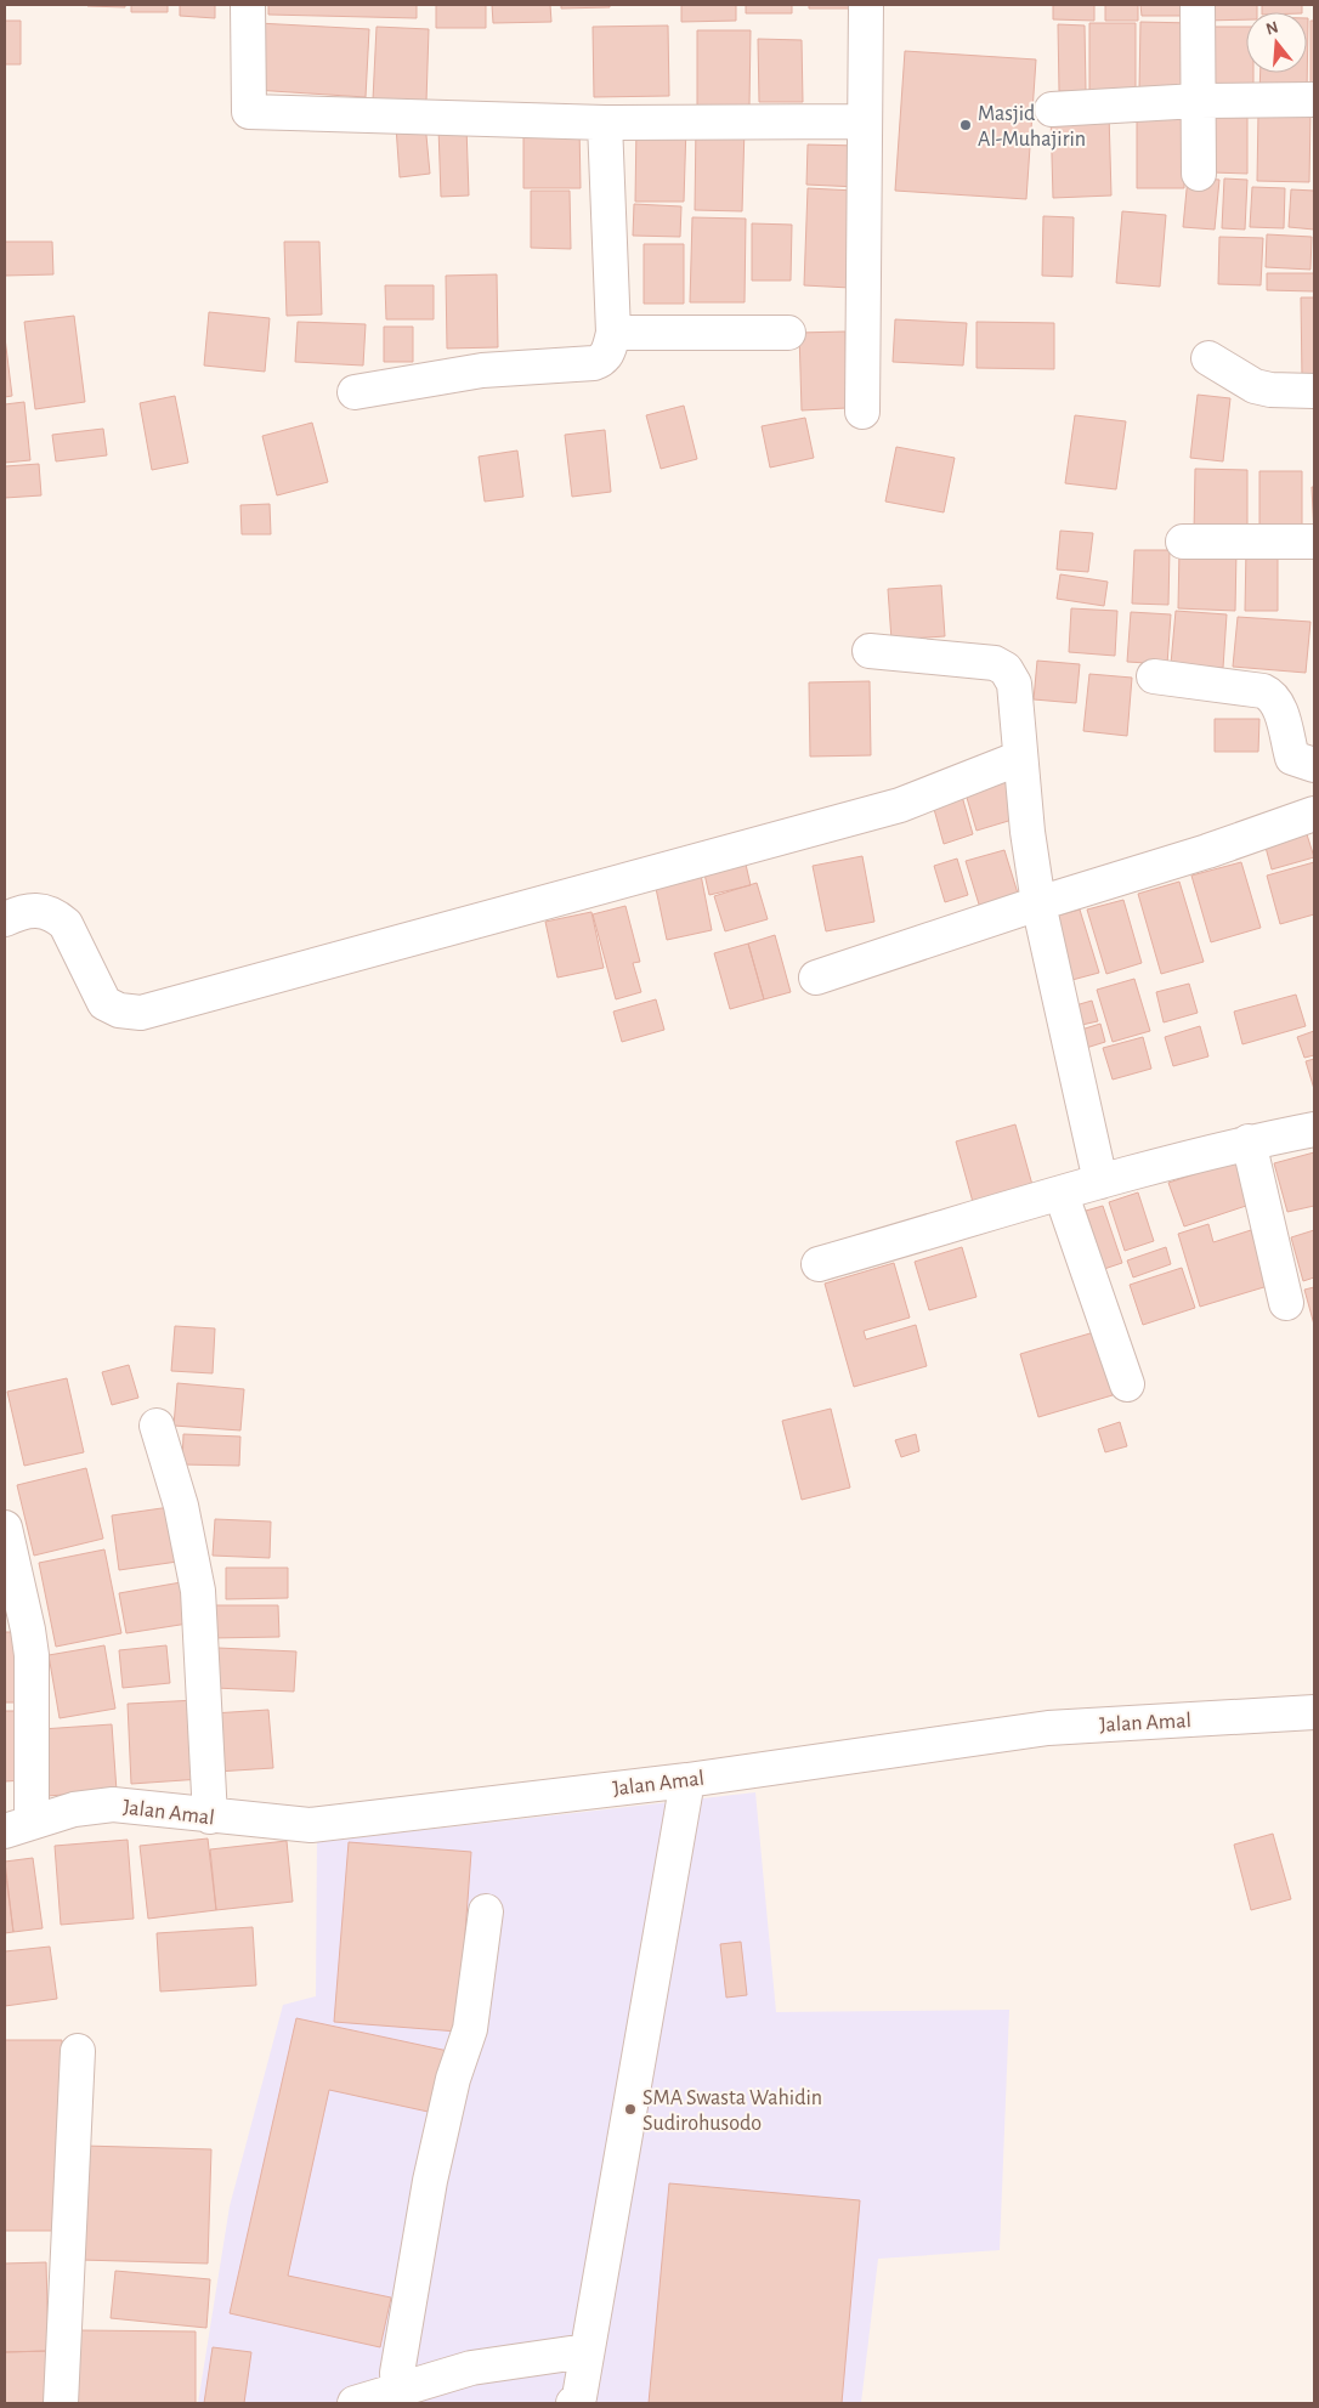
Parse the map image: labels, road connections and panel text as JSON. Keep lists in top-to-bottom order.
{
  "streets": {
    "street": ["Jalan Amal"]
  },
  "places": ["Masjid Al-Muhajirin", "SMA Swasta Wahidin Sudirohusodo"],
  "north": "top"
}
